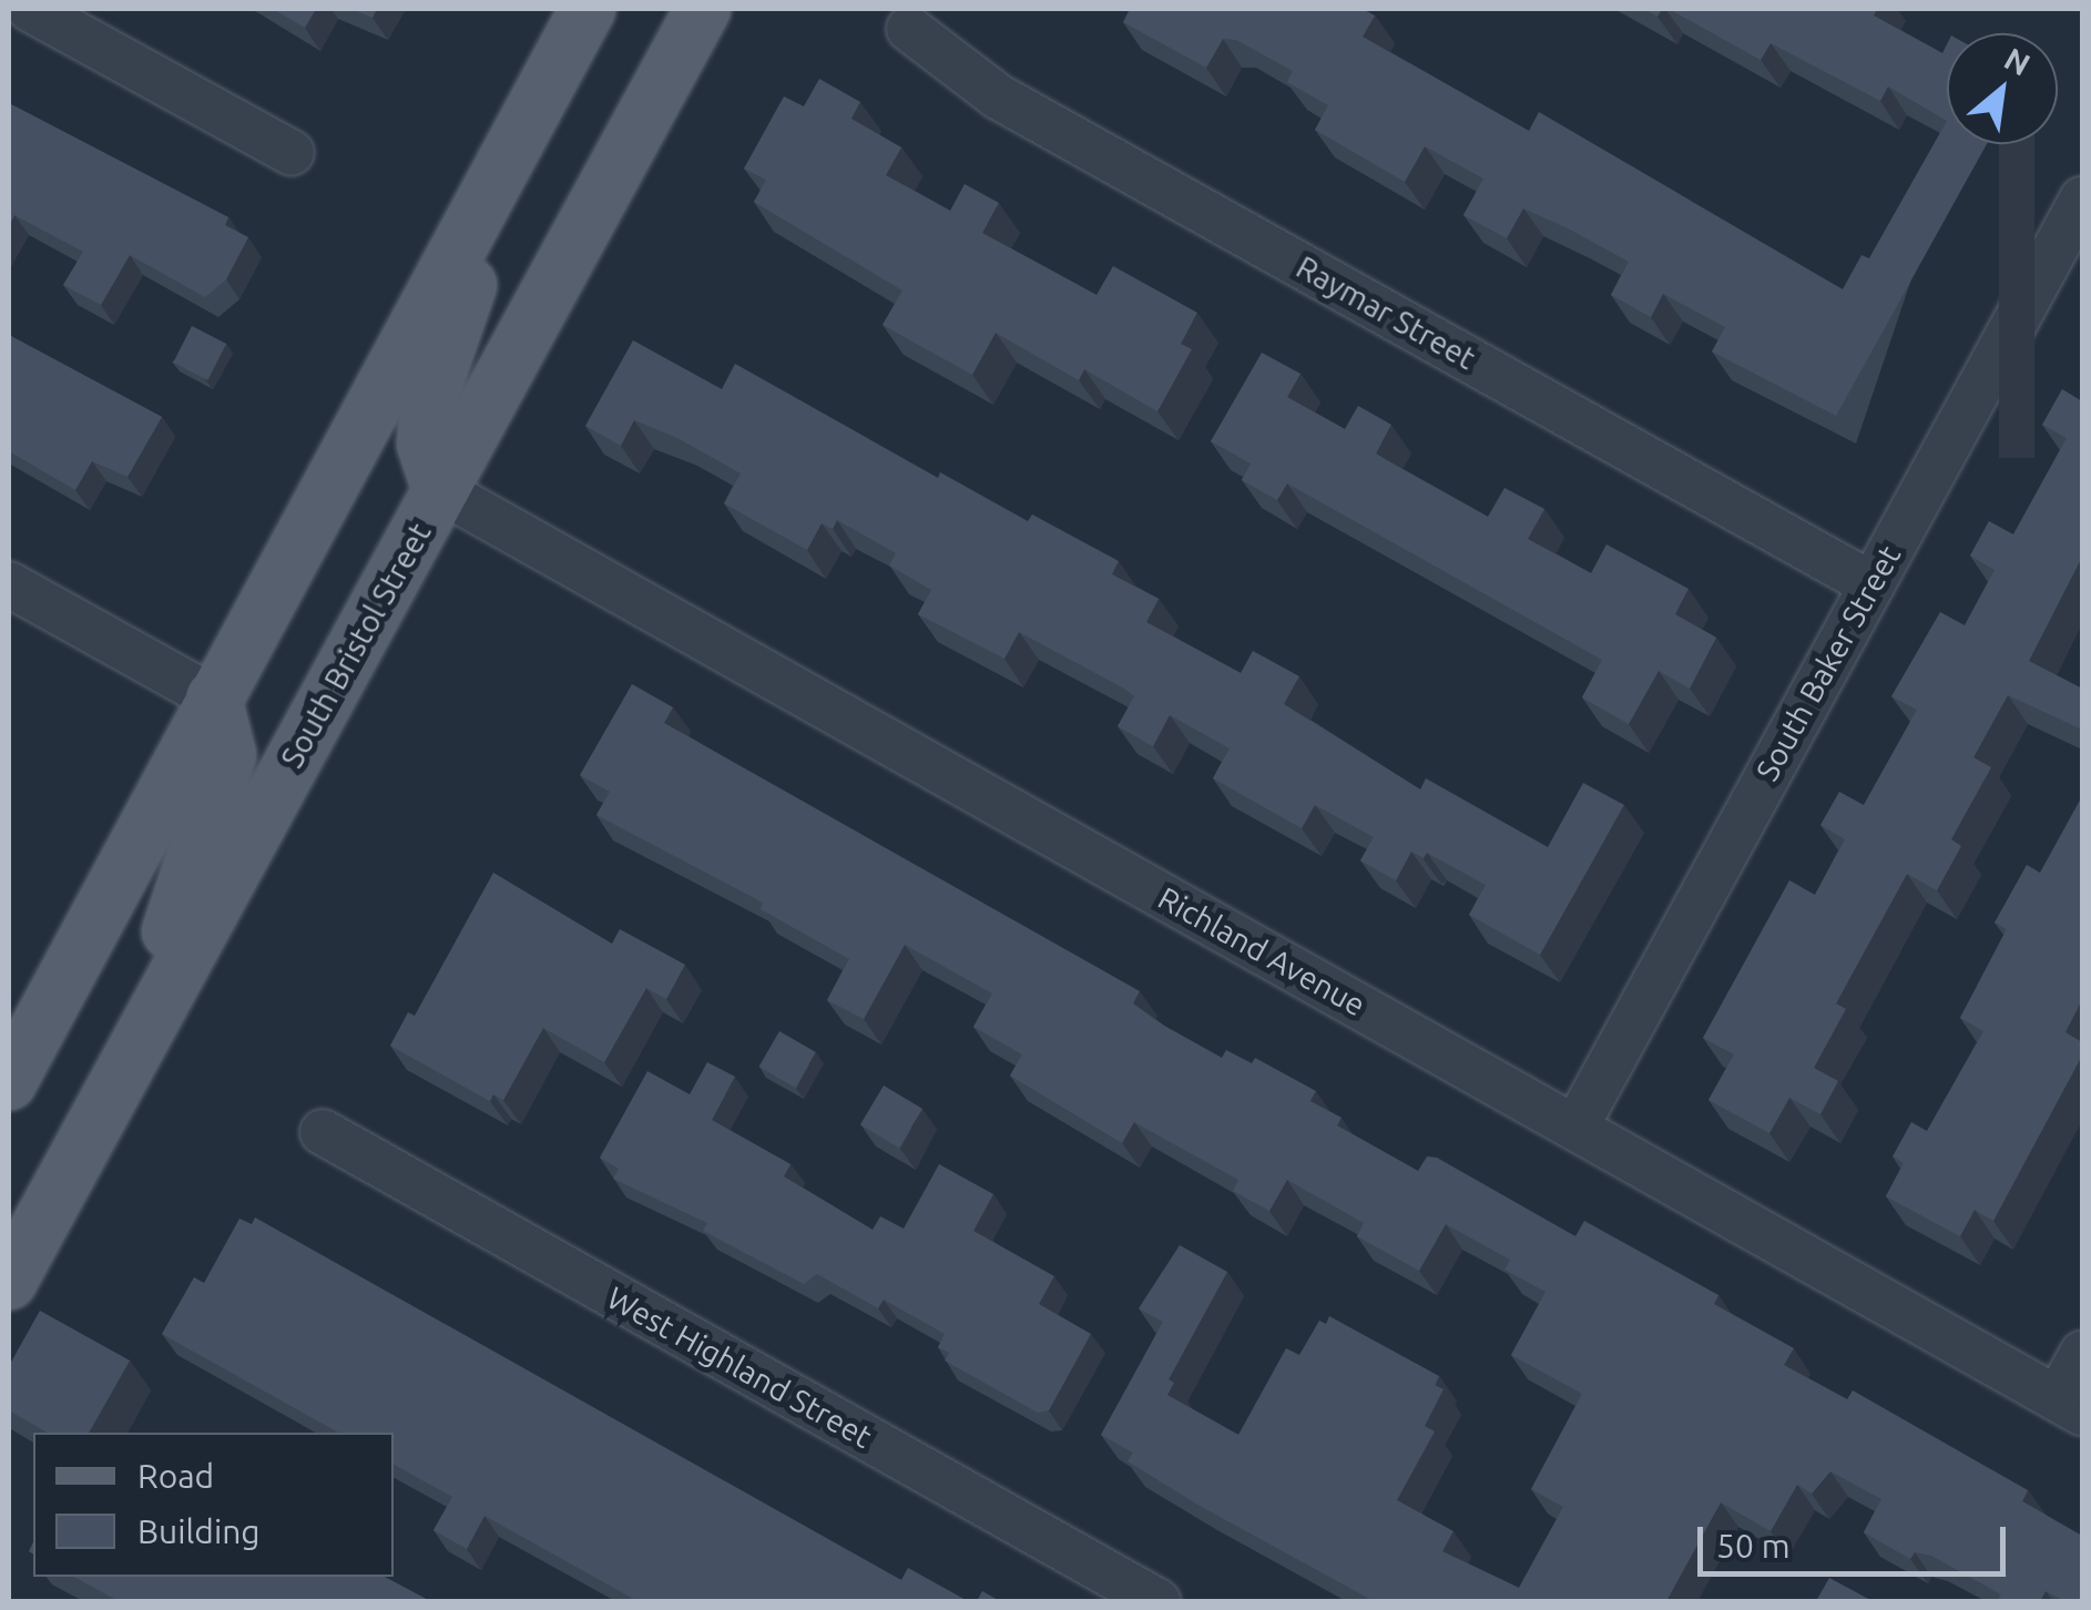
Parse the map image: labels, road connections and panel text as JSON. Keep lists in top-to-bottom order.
{
  "streets": {
    "main road": ["South Bristol Street"],
    "street": [
      "Raymar Street",
      "South Baker Street",
      "Richland Avenue",
      "West Highland Street"
    ]
  },
  "crossings": [
    ["Raymar Street", "South Baker Street"],
    ["South Bristol Street", "Richland Avenue"],
    ["South Baker Street", "Richland Avenue"]
  ],
  "legend": ["Road", "Building"],
  "scale_bar": "50 m",
  "north": "top right"
}
